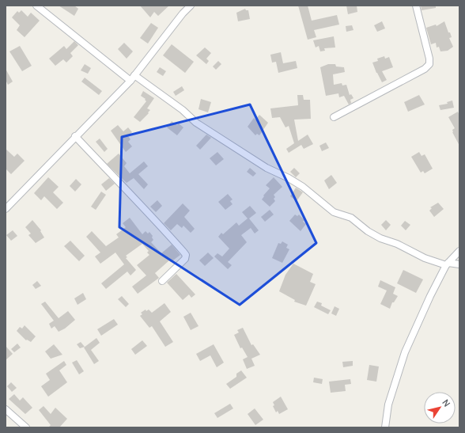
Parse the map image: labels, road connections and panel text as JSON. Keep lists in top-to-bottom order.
{
  "north": "top right"
}
